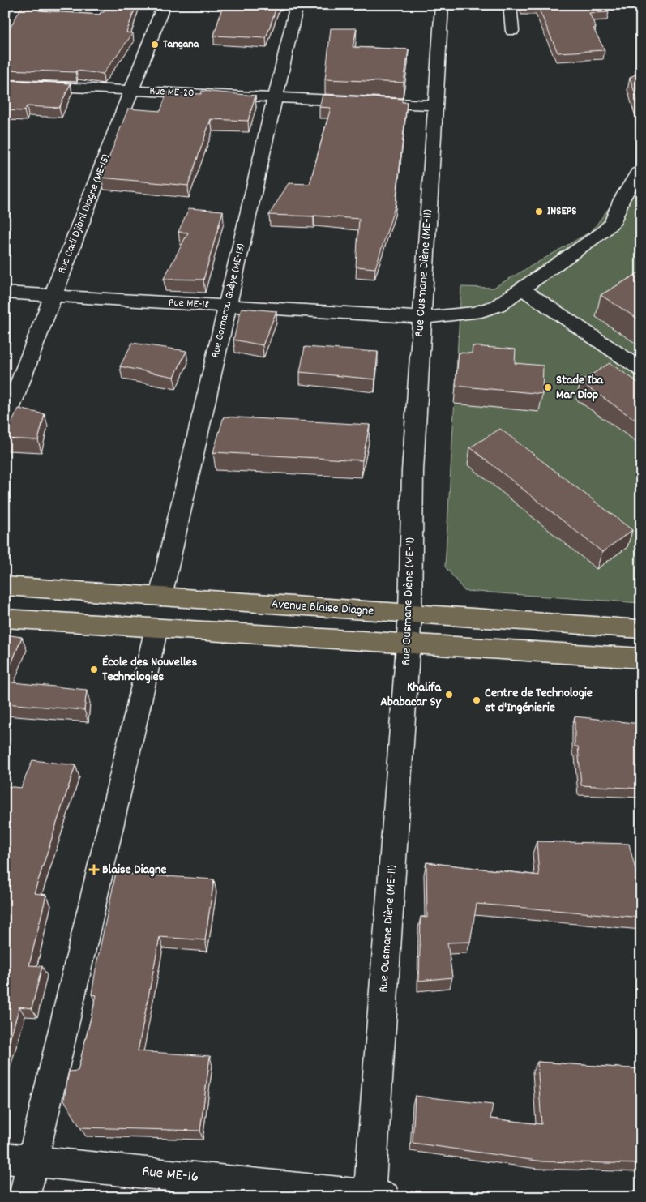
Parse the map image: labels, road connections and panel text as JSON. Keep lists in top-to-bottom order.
{
  "streets": {
    "main road": ["Avenue Blaise Diagne"],
    "street": [
      "Rue ME-20",
      "Rue Cadi Djibril Diagne (ME-15)",
      "Rue Ousmane Diène (ME-11)",
      "Rue Gornarou Guèye (ME-13)",
      "Rue ME-18",
      "Rue ME-16"
    ]
  },
  "crossings": [
    ["Rue ME-20", "Rue Cadi Djibril Diagne (ME-15)"],
    ["Rue ME-20", "Rue Ousmane Diène (ME-11)"],
    ["Rue ME-20", "Rue Gornarou Guèye (ME-13)"],
    ["Rue Cadi Djibril Diagne (ME-15)", "Rue ME-18"],
    ["Rue Ousmane Diène (ME-11)", "Rue ME-18"],
    ["Rue Ousmane Diène (ME-11)", "Avenue Blaise Diagne"],
    ["Rue Ousmane Diène (ME-11)", "Rue ME-16"],
    ["Rue Gornarou Guèye (ME-13)", "Rue ME-18"],
    ["Rue Gornarou Guèye (ME-13)", "Avenue Blaise Diagne"]
  ],
  "places": {
    "other": [
      "Tangana",
      "INSEPS",
      "Stade Iba Mar Diop",
      "École des Nouvelles Technologies",
      "Khalifa Ababacar Sy",
      "Centre de Technologie et d'Ingénierie"
    ],
    "health": ["Blaise Diagne"]
  }
}
